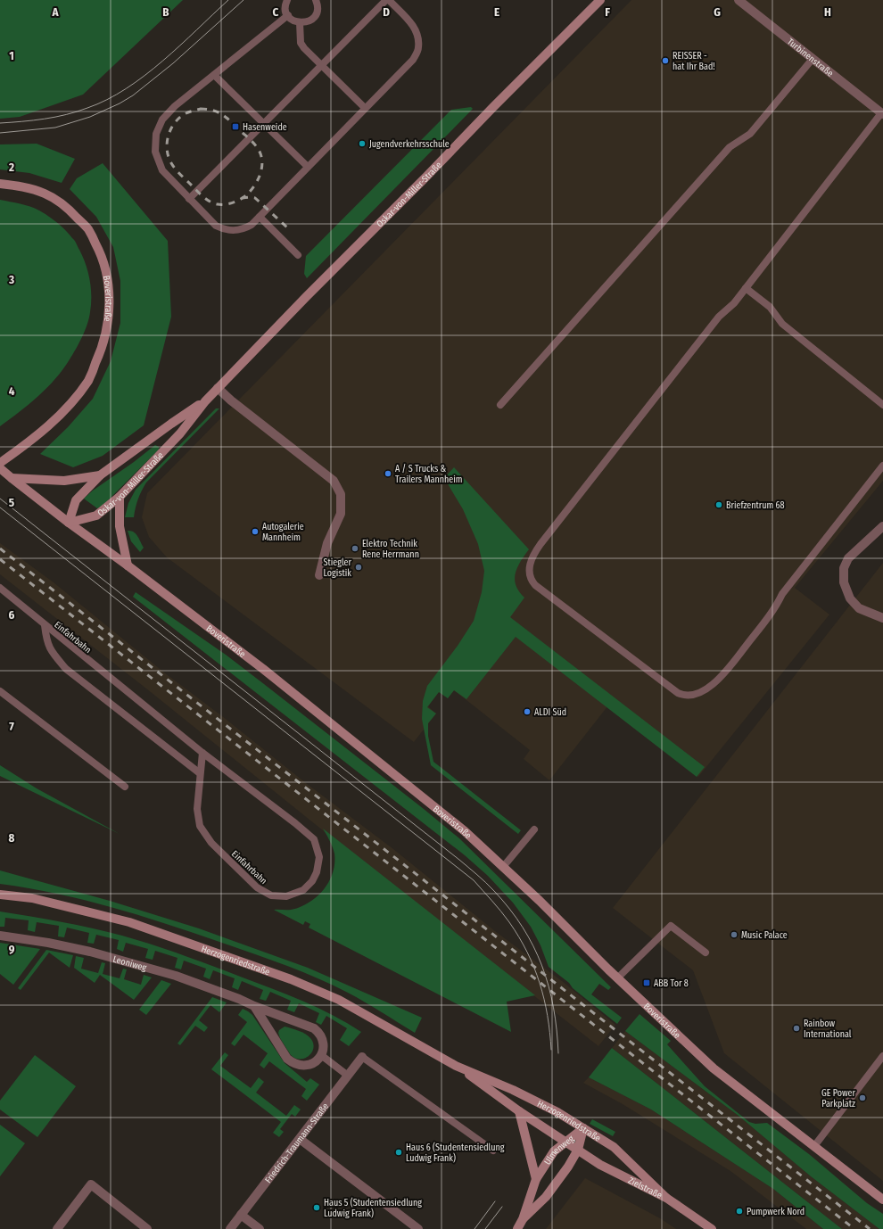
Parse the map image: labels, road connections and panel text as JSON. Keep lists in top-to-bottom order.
{
  "streets": {
    "main road": [
      "Oskar-von-Miller-Straße",
      "Boveristraße",
      "Herzogenriedstraße",
      "Ulmenweg",
      "Zielstraße"
    ],
    "street": ["Turbinenstraße", "Leoniweg", "Friedrich-Traumann-Straße"],
    "lane": ["Einfahrbahn"]
  },
  "crossings": [
    ["Oskar-von-Miller-Straße", "Boveristraße"],
    ["Herzogenriedstraße", "Ulmenweg"],
    ["Herzogenriedstraße", "Zielstraße"],
    ["Ulmenweg", "Zielstraße"]
  ],
  "places": {
    "other": [
      "REISSER - hat Ihr Bad!",
      "Jugendverkehrsschule",
      "A / S Trucks & Trailers Mannheim",
      "Briefzentrum 68",
      "Autogalerie Mannheim",
      "Elektro Technik Rene Herrmann",
      "Stiegler Logistik",
      "ALDI Süd",
      "Music Palace",
      "Rainbow International",
      "GE Power Parkplatz",
      "Haus 6 (Studentensiedlung Ludwig Frank)",
      "Haus 5 (Studentensiedlung Ludwig Frank)",
      "Pumpwerk Nord"
    ],
    "transit": ["Hasenweide", "ABB Tor 8"]
  },
  "grid": {
    "columns": [
      "A",
      "B",
      "C",
      "D",
      "E",
      "F",
      "G",
      "H"
    ],
    "rows": [
      "1",
      "2",
      "3",
      "4",
      "5",
      "6",
      "7",
      "8",
      "9"
    ]
  }
}
